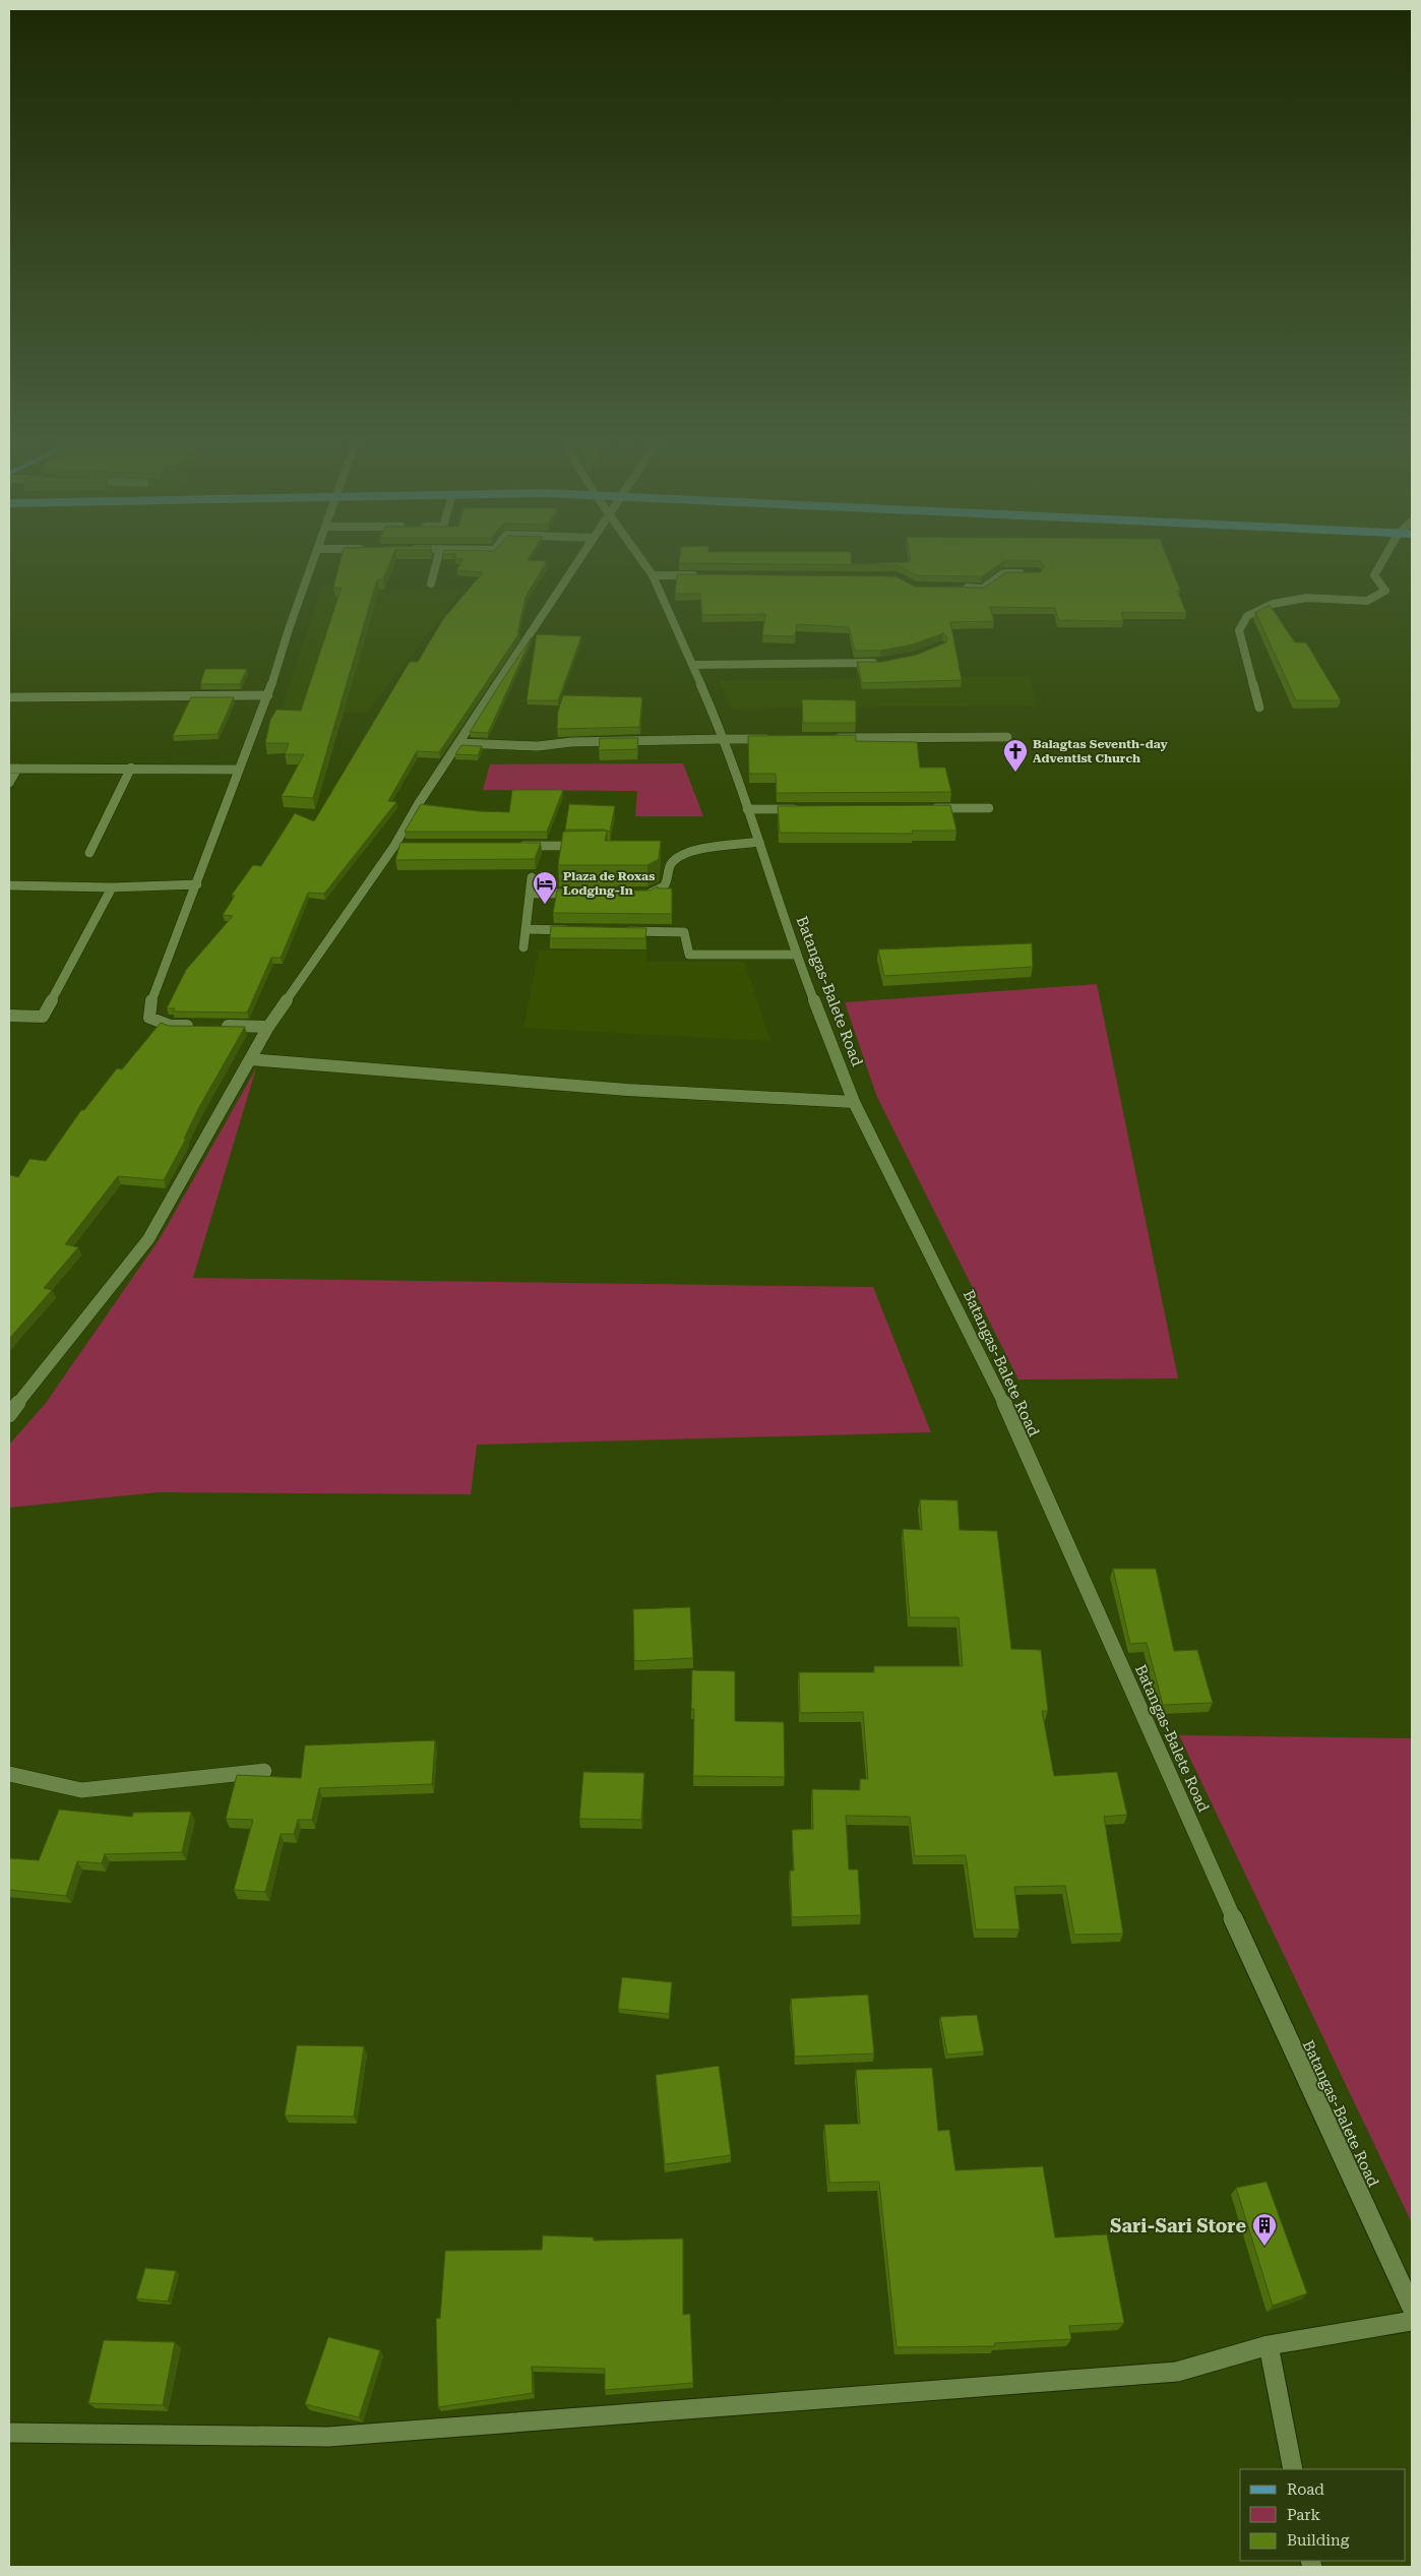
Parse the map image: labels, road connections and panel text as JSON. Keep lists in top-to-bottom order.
{
  "streets": {
    "street": ["Batangas-Balete Road"]
  },
  "places": {
    "church": ["Balagtas Seventh-day Adventist Church"],
    "hotel": ["Plaza de Roxas Lodging-In"],
    "building": ["Sari-Sari Store"]
  },
  "legend": ["Road", "Park", "Building"]
}
